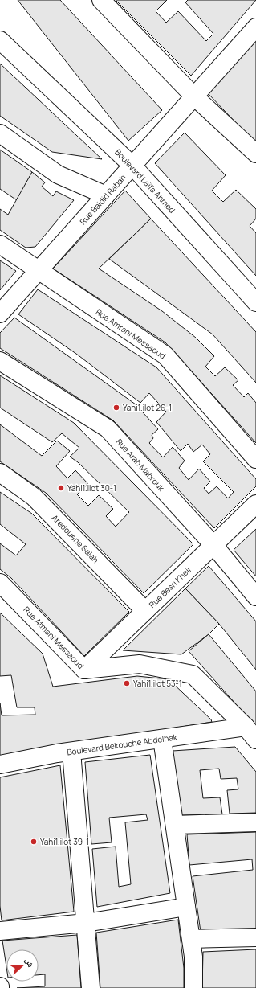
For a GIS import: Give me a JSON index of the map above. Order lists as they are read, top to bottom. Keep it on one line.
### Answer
{"streets":{"street":["Boulevard Laïfa Ahmed","Rue Baidid Rabah","Rue Amrani Messaoud","Rue Arab Mabrouk","Aredouene Salah","Rue Besri Kheir","Rue Atmani Messaoud","Boulevard Bekouche Abdelhak"]},"crossings":[["Boulevard Laïfa Ahmed","Rue Baidid Rabah"],["Rue Baidid Rabah","Rue Amrani Messaoud"],["Rue Arab Mabrouk","Rue Besri Kheir"],["Aredouene Salah","Rue Besri Kheir"],["Rue Besri Kheir","Rue Atmani Messaoud"],["Rue Atmani Messaoud","Boulevard Bekouche Abdelhak"]],"places":["Yahi1.ilot 26-1","Yahi1.ilot 30-1","Yahi1.ilot 53-1","Yahi1.ilot 39-1"],"north":"right"}
